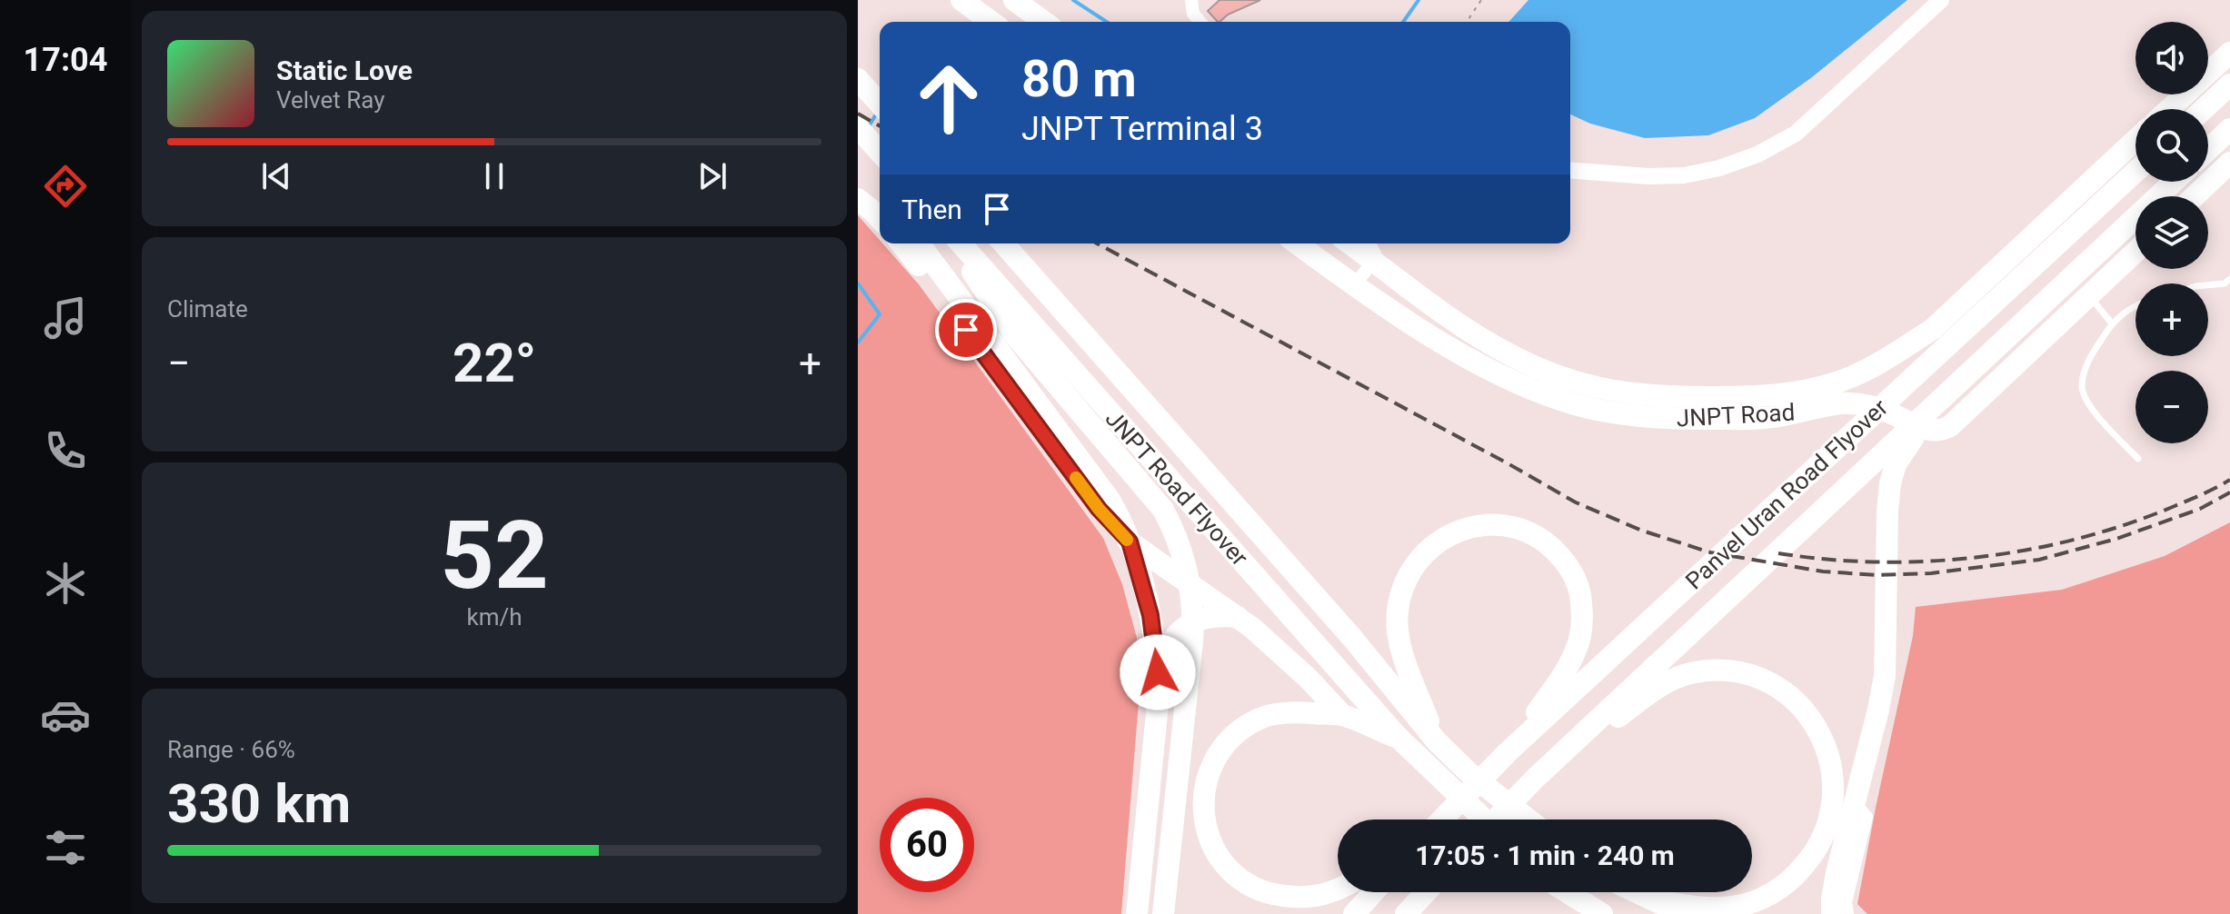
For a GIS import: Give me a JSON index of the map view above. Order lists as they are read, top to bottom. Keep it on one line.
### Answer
{"streets":{"main road":["JNPT Road","JNPT Road Flyover","Panvel Uran Road Flyover"]},"page":{"tabs":"17:04","map_buttons":["+","−"],"turn":["80 m","JNPT Terminal 3"],"song":["Static Love","Velvet Ray"],"then":"Then","tile":["Climate",["52","km/h"],["Range · 66%","330 km"]],"heat":["−","22°","+"],"limit":"60","trip":"17:05 · 1 min · 240 m"}}
